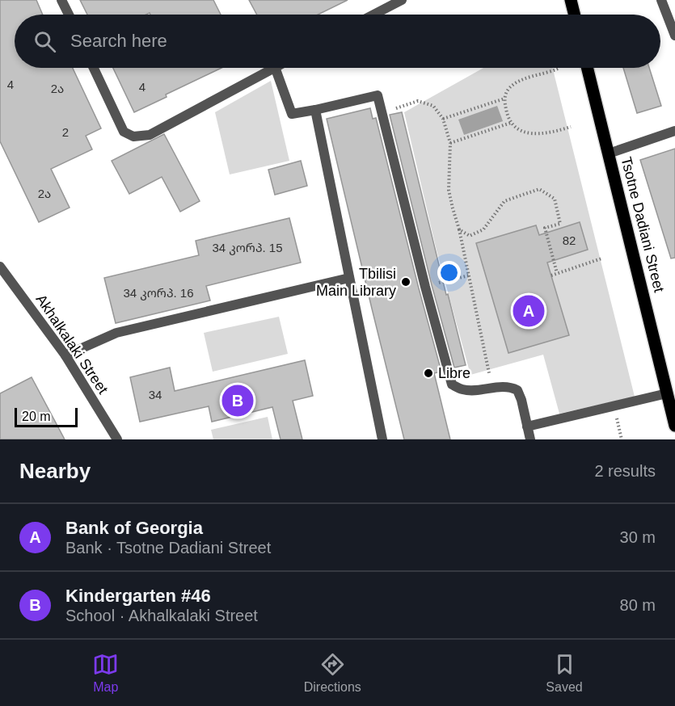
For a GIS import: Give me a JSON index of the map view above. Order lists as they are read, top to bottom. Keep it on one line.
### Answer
{"streets":{"main road":["Tsotne Dadiani Street"],"street":["Akhalkalaki Street"]},"places":["Tbilisi Main Library","Libre"],"house_numbers":["4","4","2ა","2","2ა","82","34 კორპ. 15","34 კორპ. 16","34"],"scale_bar":"20 m","page":{"search":"Search here","pins":["A","B"],"scale":"20 m","heading":["Nearby","2 results"],"list":[{"mark":"A","name":"Bank of Georgia","note":"Bank · Tsotne Dadiani Street","value":"30 m"},{"mark":"B","name":"Kindergarten #46","note":"School · Akhalkalaki Street","value":"80 m"}],"nav":["Map","Directions","Saved"]}}
